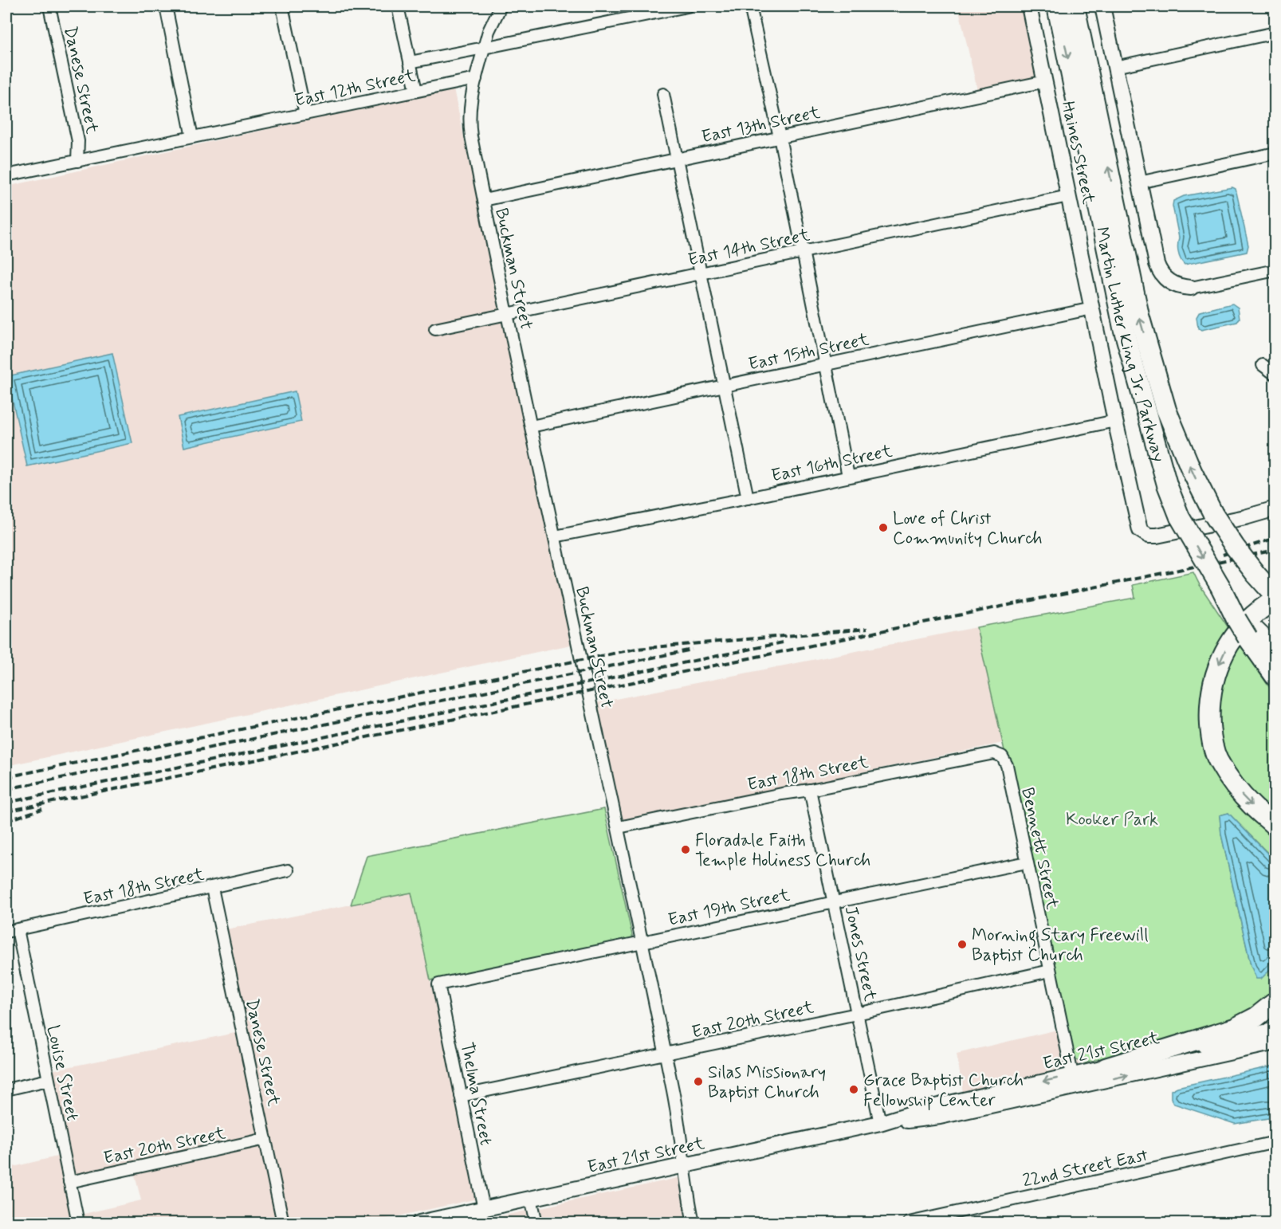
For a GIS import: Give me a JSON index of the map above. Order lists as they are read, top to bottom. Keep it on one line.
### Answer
{"streets":{"highway":["Martin Luther King Jr. Parkway"],"main road":["Haines Street","East 21st Street"],"street":["Danese Street","East 12th Street","East 13th Street","East 14th Street","Buckman Street","East 15th Street","East 16th Street","East 18th Street","Bennett Street","East 19th Street","Jones Street","East 20th Street","Louise Street","Thelma Street","22nd Street East"]},"crossings":[["Danese Street","East 12th Street"],["Danese Street","East 18th Street"],["Danese Street","East 20th Street"],["East 12th Street","Buckman Street"],["East 13th Street","Haines Street"],["East 13th Street","Buckman Street"],["Haines Street","East 14th Street"],["Haines Street","East 15th Street"],["Haines Street","East 16th Street"],["East 14th Street","Buckman Street"],["Buckman Street","East 15th Street"],["Buckman Street","East 16th Street"],["Buckman Street","East 18th Street"],["Buckman Street","East 19th Street"],["Buckman Street","East 20th Street"],["Buckman Street","East 21st Street"],["East 18th Street","Bennett Street"],["East 18th Street","Jones Street"],["East 18th Street","Louise Street"],["Bennett Street","East 19th Street"],["Bennett Street","East 20th Street"],["Bennett Street","East 21st Street"],["East 19th Street","Jones Street"],["East 19th Street","Thelma Street"],["Jones Street","East 20th Street"],["Jones Street","East 21st Street"],["East 20th Street","Louise Street"],["East 20th Street","Thelma Street"],["East 21st Street","Thelma Street"]],"parks":["Kooker Park"],"places":["Love of Christ Community Church","Floradale Faith Temple Holiness Church","Morning Stary Freewill Baptist Church","Silas Missionary Baptist Church","Grace Baptist Church Fellowship Center"]}
